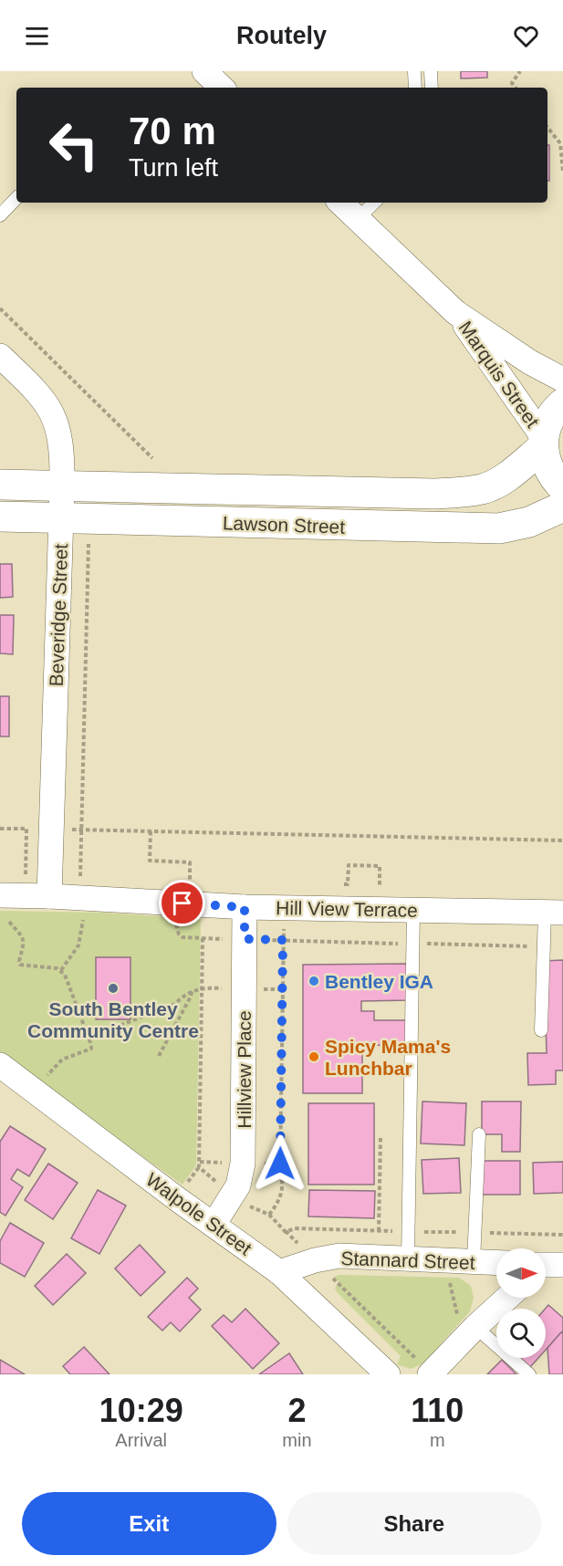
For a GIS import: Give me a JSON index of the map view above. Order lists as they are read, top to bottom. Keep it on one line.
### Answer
{"streets":{"main road":["Lawson Street"],"street":["Marquis Street","Beveridge Street","Hill View Terrace","Hillview Place","Walpole Street","Stannard Street"]},"crossings":[["Marquis Street","Lawson Street"],["Lawson Street","Beveridge Street"],["Beveridge Street","Hill View Terrace"],["Hill View Terrace","Hillview Place"],["Hillview Place","Walpole Street"],["Walpole Street","Stannard Street"]],"places":["Bentley IGA","South Bentley Community Centre","Spicy Mama's Lunchbar"],"north":"right","page":{"header":"Routely","turn":["70 m","Turn left"],"eta":["10:29","Arrival","2","min","110","m"],"buttons":["Exit","Share"]}}
